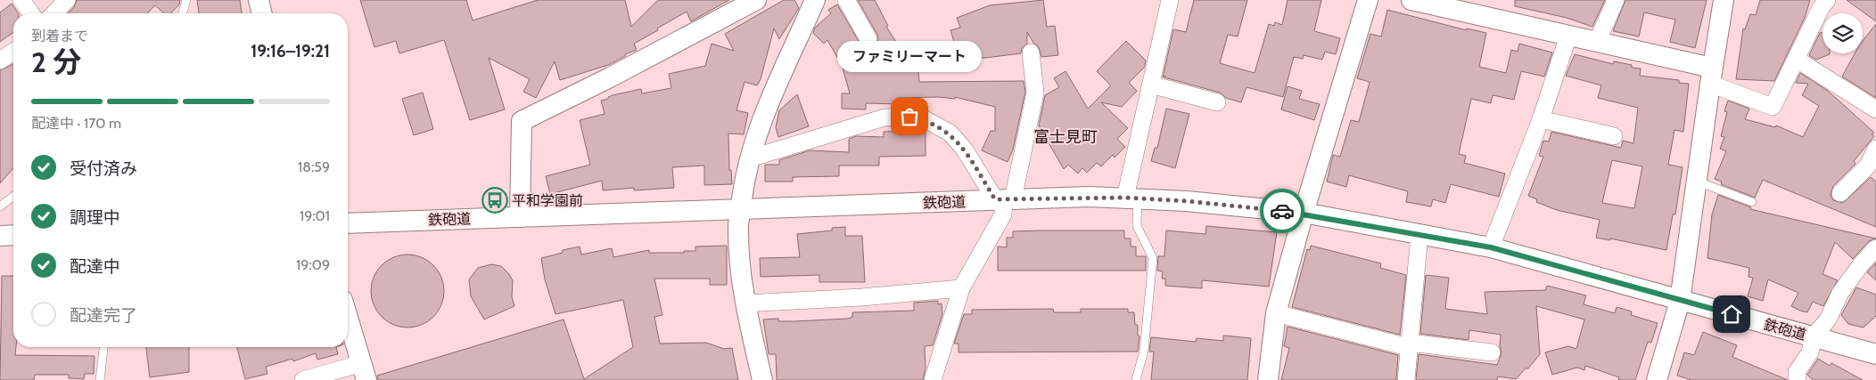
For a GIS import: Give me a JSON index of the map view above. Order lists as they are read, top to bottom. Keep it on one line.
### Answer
{"streets":{"street":["鉄砲道"]},"districts":["富士見町"],"places":{"other":["ファミリーマート"],"bus stop":["平和学園前"]},"page":{"heading":["2 分","到着まで","19:16–19:21"],"bubble":"ファミリーマート","bar":"配達中 · 170 m","list":[["受付済み","18:59"],["調理中","19:01"],["配達中","19:09"],"配達完了"]}}
